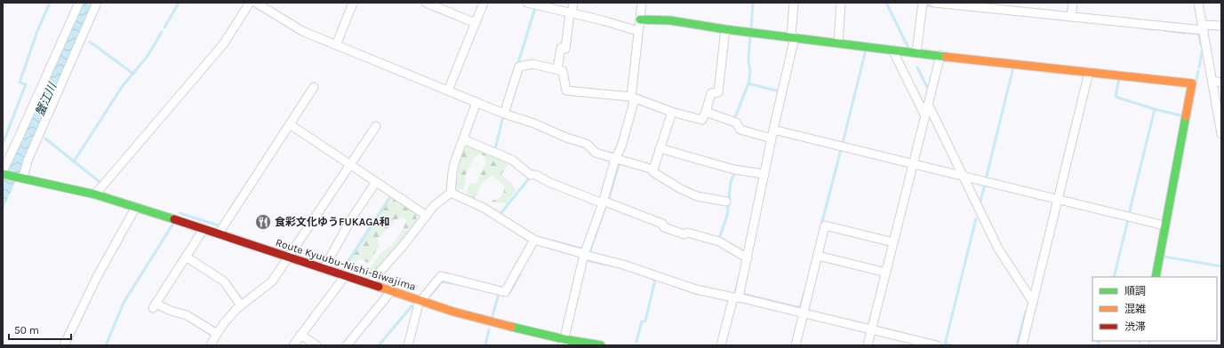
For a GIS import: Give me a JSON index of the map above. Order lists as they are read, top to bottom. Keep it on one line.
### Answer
{"streets":{"street":["Route Kyuubu-Nishi-Biwajima"]},"water":["蟹江川"],"places":{"restaurant":["食彩文化ゆうFUKAGA和"]},"legend":["順調","混雑","渋滞"],"scale_bar":"50 m"}
